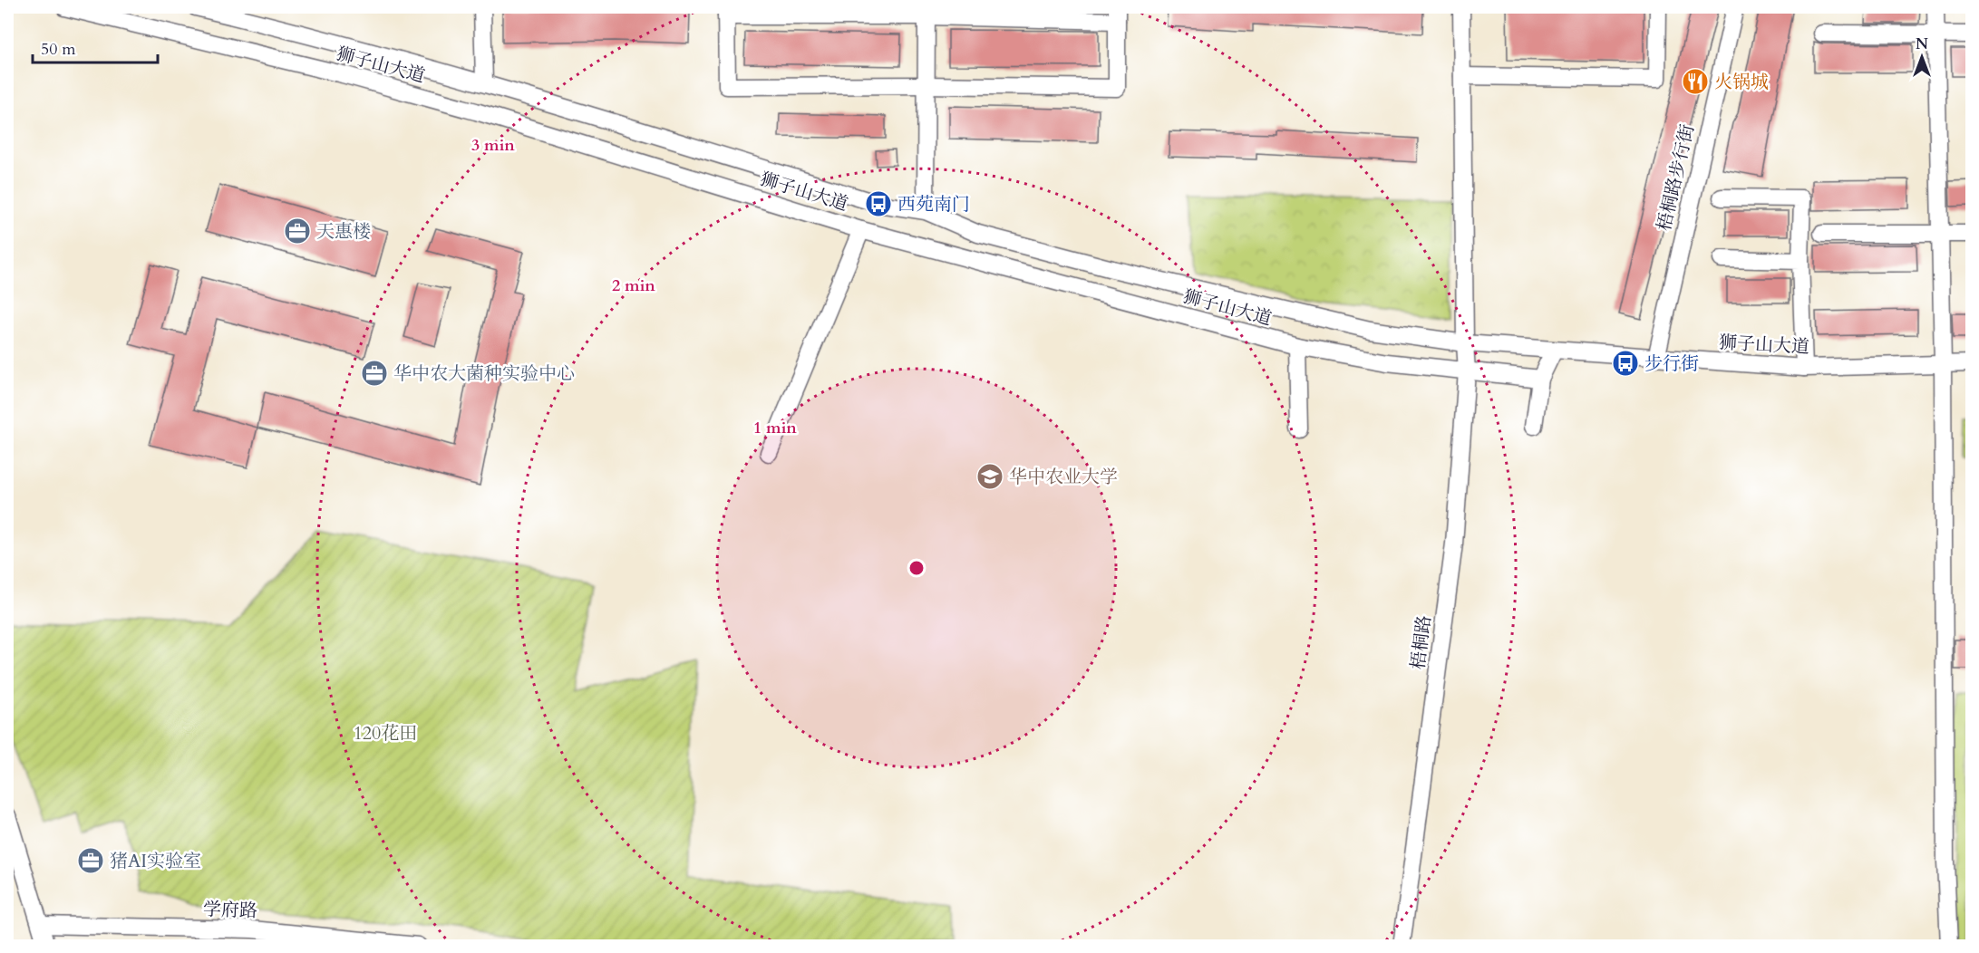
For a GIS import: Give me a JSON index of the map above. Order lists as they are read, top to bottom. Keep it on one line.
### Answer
{"streets":{"street":["狮子山大道","梧桐路步行街","梧桐路","学府路"]},"crossings":[["狮子山大道","梧桐路步行街"],["狮子山大道","梧桐路"]],"parks":["120花田"],"places":{"restaurant":["火锅城"],"bus stop":["西苑南门","步行街"],"office":["天惠楼","华中农大菌种实验中心","猪AI实验室"],"school or university":["华中农业大学"]},"scale_bar":"50 m","north":"top","rings":["3 min","2 min","1 min"]}
